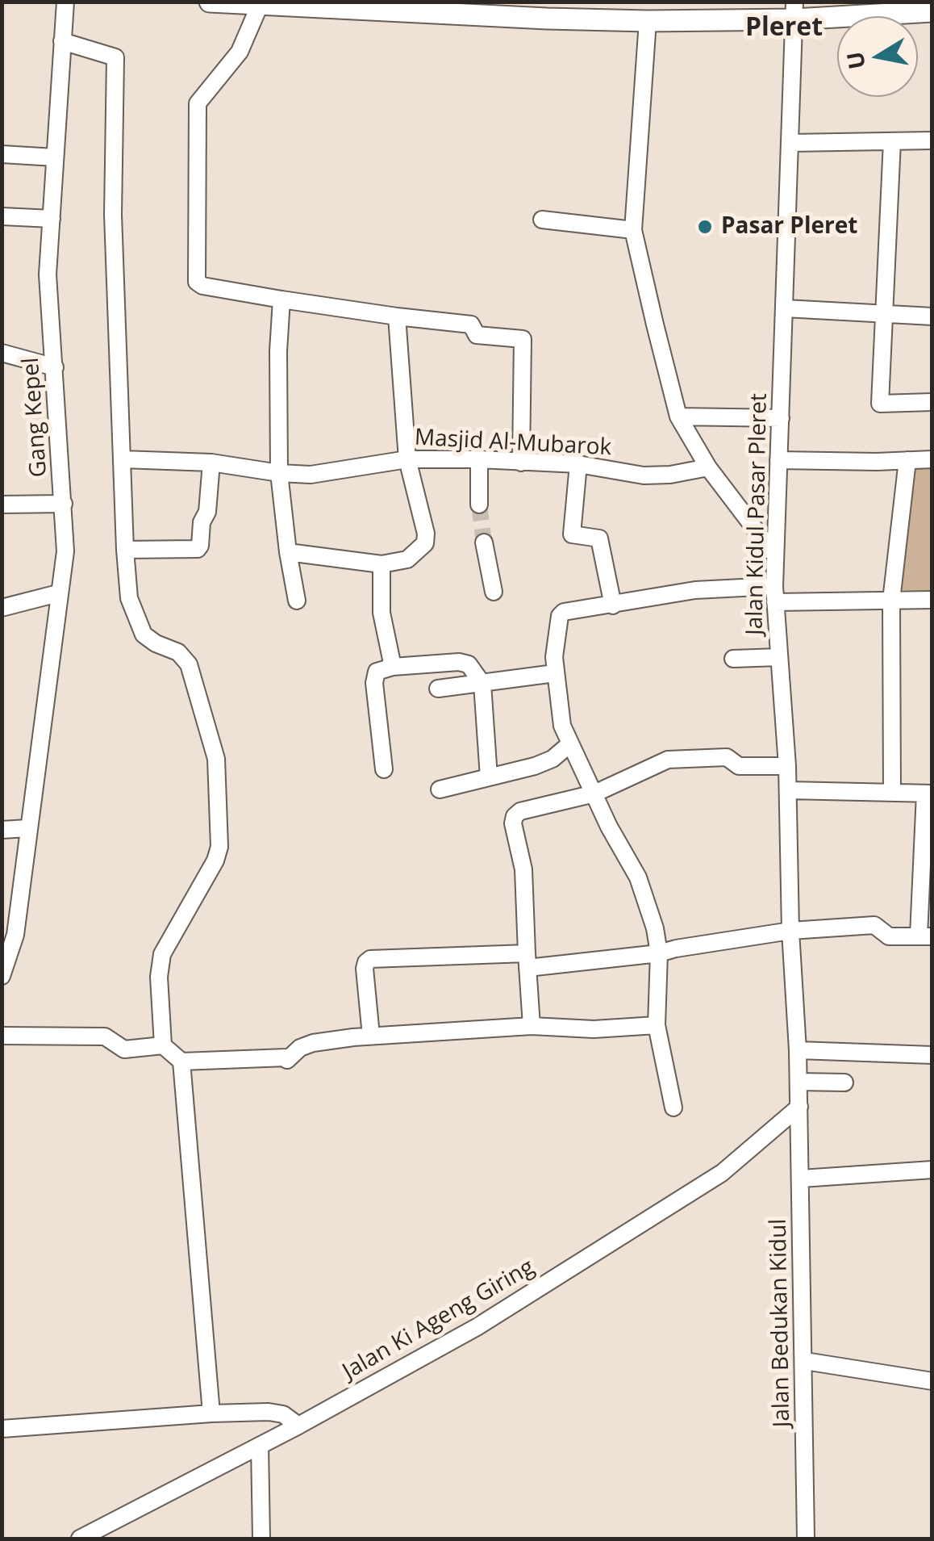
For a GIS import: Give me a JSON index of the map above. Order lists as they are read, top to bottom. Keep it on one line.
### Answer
{"streets":{"street":["Gang Kepel","Masjid Al-Mubarok","Jalan Kidul Pasar Pleret","Jalan Ki Ageng Giring","Jalan Bedukan Kidul"]},"crossings":[["Jalan Kidul Pasar Pleret","Jalan Ki Ageng Giring"],["Jalan Kidul Pasar Pleret","Jalan Bedukan Kidul"],["Jalan Ki Ageng Giring","Jalan Bedukan Kidul"]],"districts":["Pleret"],"places":["Pasar Pleret"],"north":"left"}
